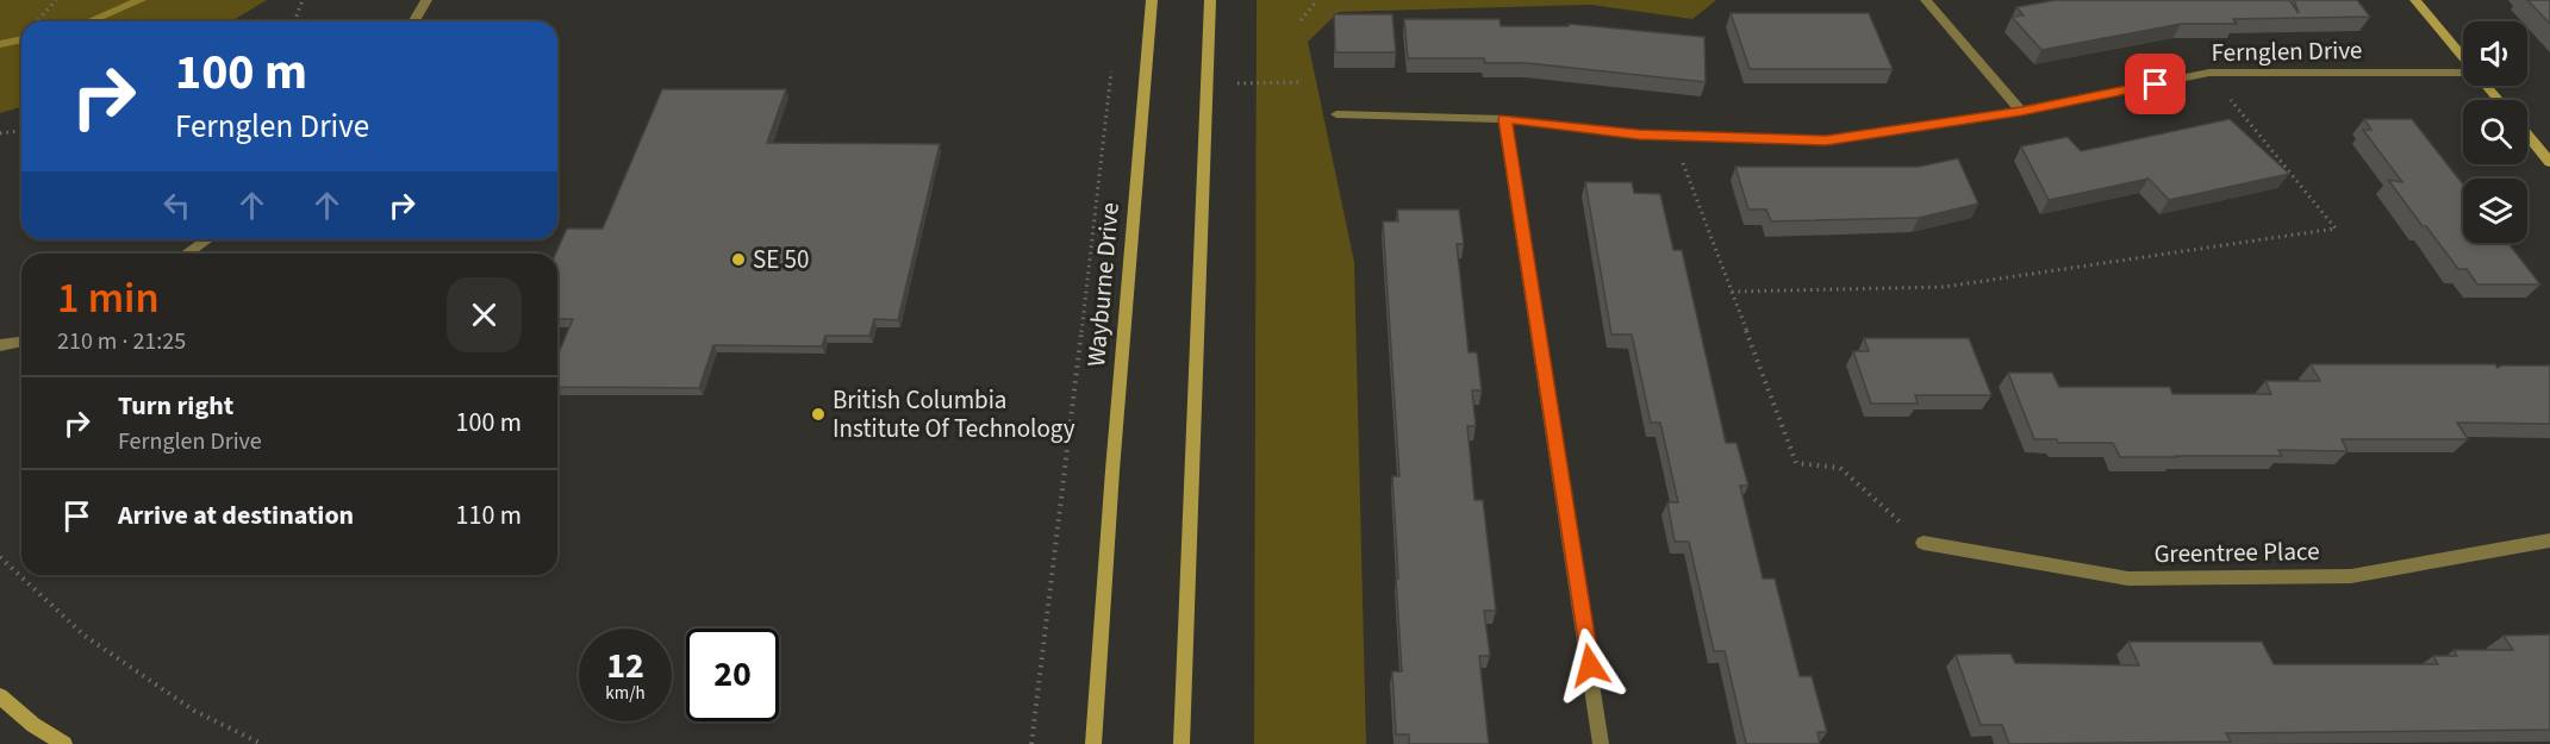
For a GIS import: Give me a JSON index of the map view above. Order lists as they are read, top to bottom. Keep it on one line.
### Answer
{"streets":{"street":["Fernglen Drive","Wayburne Drive","Greentree Place"]},"places":["SE 50","British Columbia Institute Of Technology"],"page":{"turn":["100 m","Fernglen Drive"],"heading":["1 min","210 m · 21:25"],"list":[{"name":"Turn right","note":"Fernglen Drive","value":"100 m"},{"name":"Arrive at destination","value":"110 m"}],"speed":"12 km/h","limit":"20"}}
